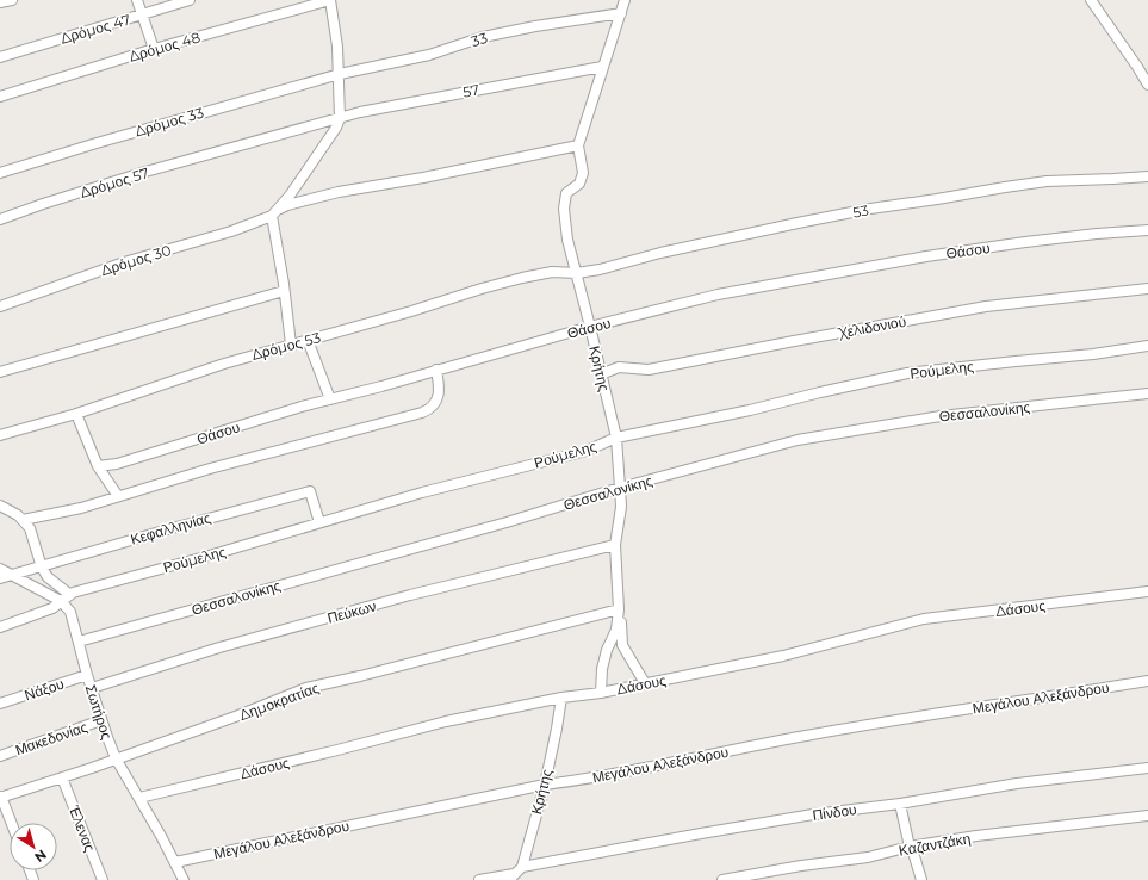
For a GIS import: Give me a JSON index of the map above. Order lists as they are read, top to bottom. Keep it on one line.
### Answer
{"streets":{"street":["Δρόμος 47","33","Δρόμος 48","57","Δρόμος 33","Δρόμος 57","53","Θάσου","Δρόμος 30","Χελιδονιού","Δρόμος 53","Κρήτης","Ρούμελης","Θεσσαλονίκης","Κεφαλληνίας","Δάσους","Πεύκων","Νάξου","Μεγάλου Αλεξάνδρου","Δημοκρατίας","Σωτήρος","Μακεδονίας","Πίνδου","Έλενας","Καζαντζάκη"]},"crossings":[["33","Δρόμος 33"],["57","Δρόμος 57"],["53","Δρόμος 53"],["53","Κρήτης"],["Θάσου","Κρήτης"],["Δρόμος 30","Κρήτης"],["Χελιδονιού","Κρήτης"],["Δρόμος 53","Κρήτης"],["Κρήτης","Ρούμελης"],["Κρήτης","Θεσσαλονίκης"],["Κρήτης","Δάσους"],["Κρήτης","Πεύκων"],["Κρήτης","Μεγάλου Αλεξάνδρου"],["Κρήτης","Δημοκρατίας"],["Κρήτης","Πίνδου"],["Ρούμελης","Κεφαλληνίας"],["Ρούμελης","Σωτήρος"],["Θεσσαλονίκης","Σωτήρος"],["Δάσους","Σωτήρος"],["Πεύκων","Σωτήρος"],["Νάξου","Σωτήρος"],["Μεγάλου Αλεξάνδρου","Σωτήρος"],["Δημοκρατίας","Σωτήρος"],["Δημοκρατίας","Έλενας"],["Σωτήρος","Μακεδονίας"]],"north":"bottom right"}
